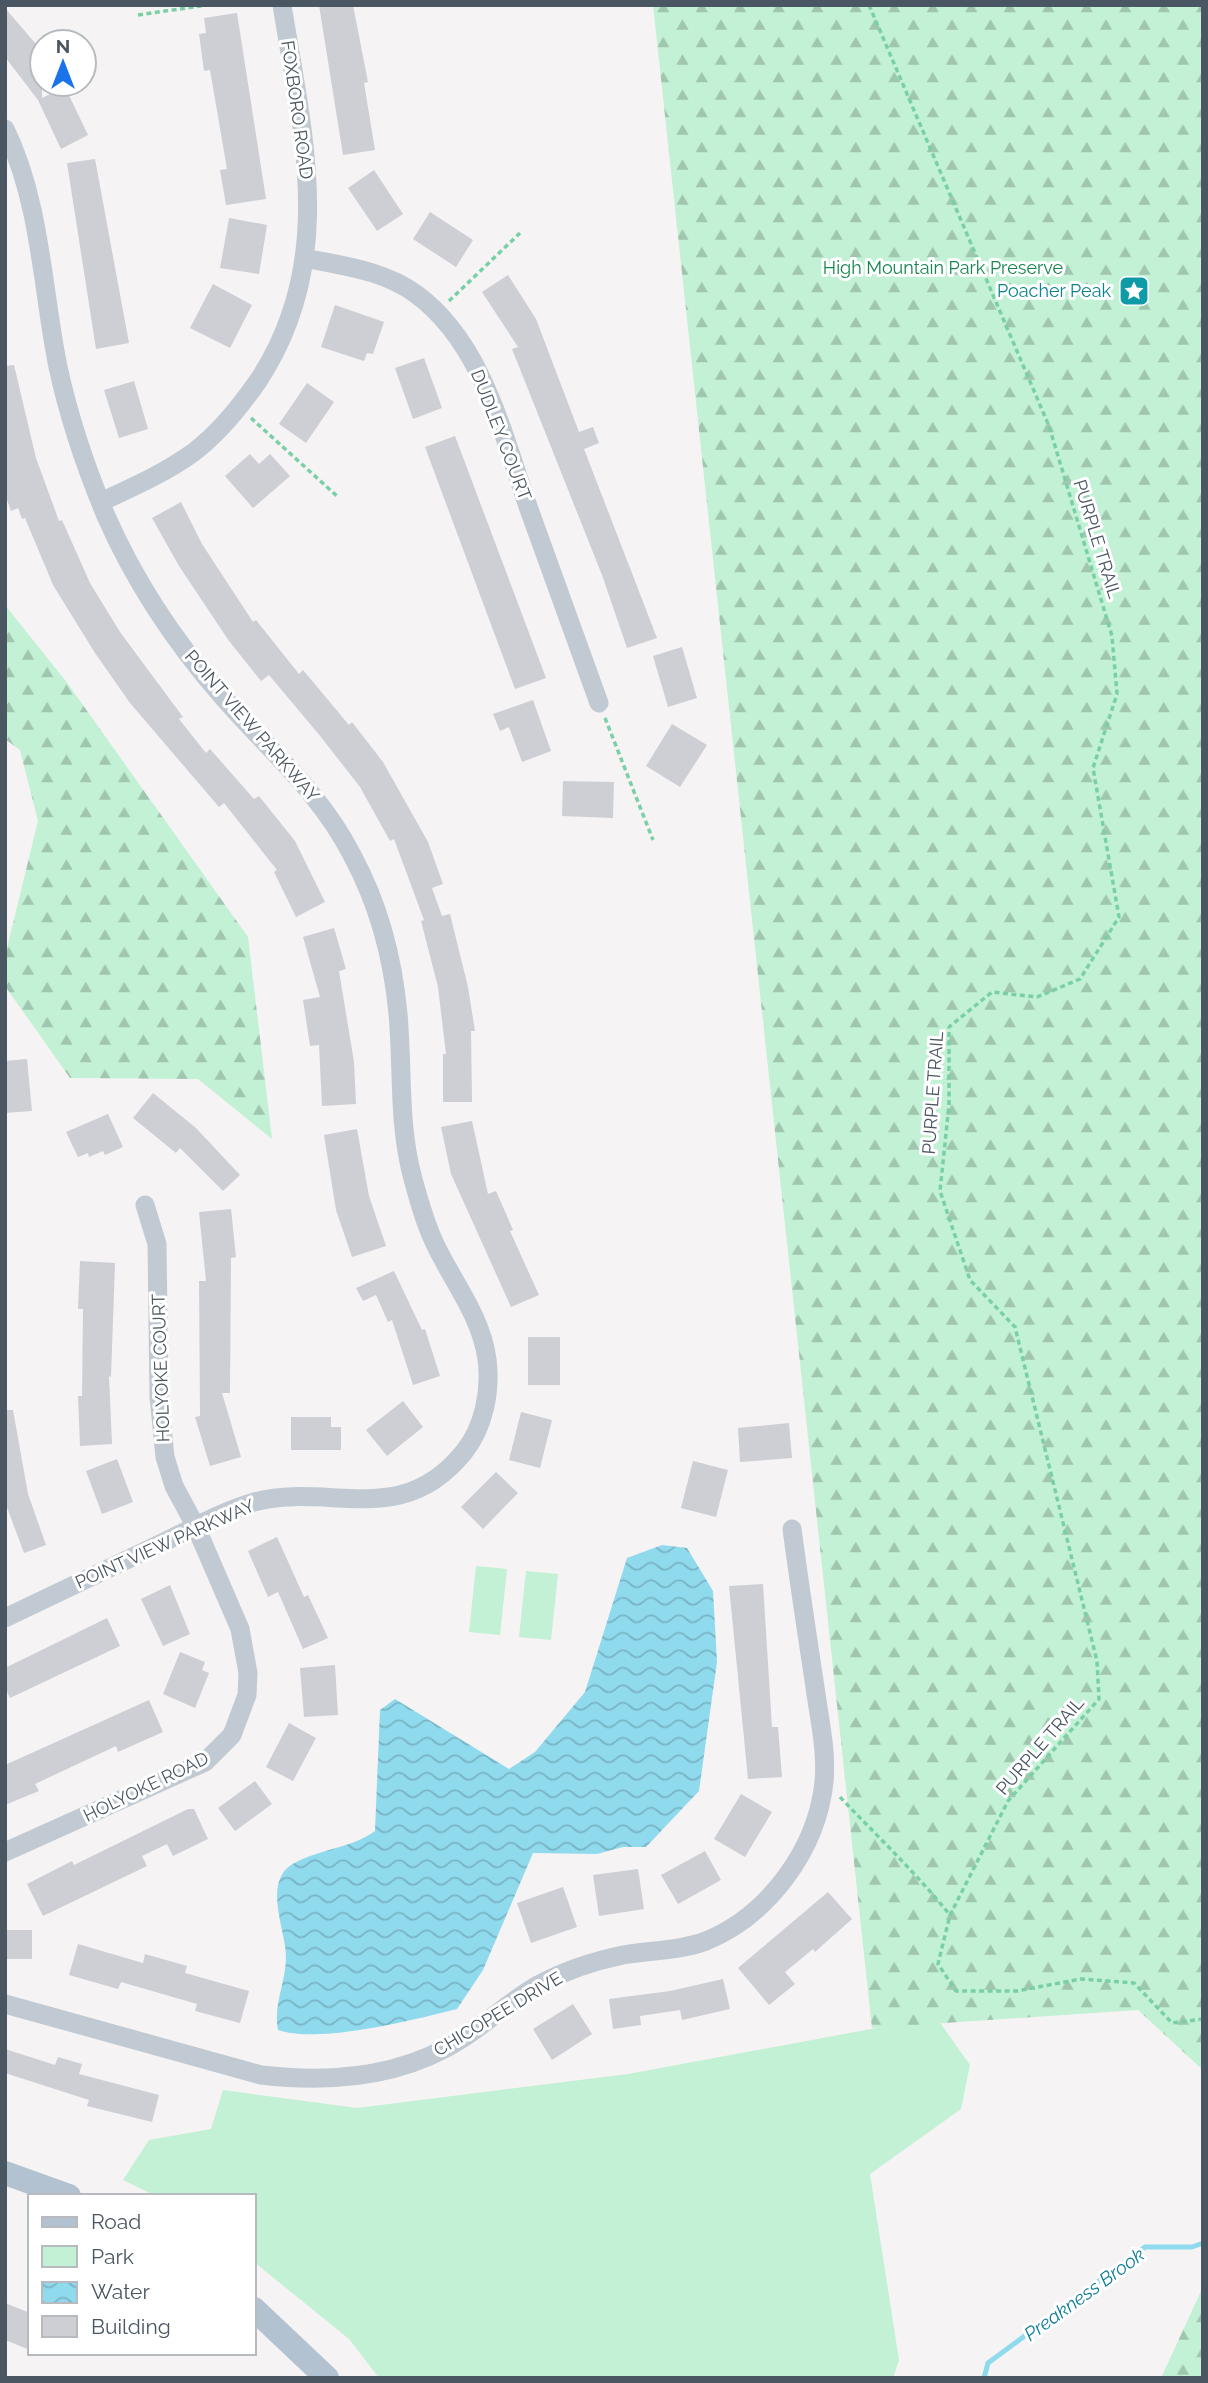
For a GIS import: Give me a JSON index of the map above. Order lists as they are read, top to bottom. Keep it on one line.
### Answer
{"streets":{"street":["FOXBORO ROAD","DUDLEY COURT","POINT VIEW PARKWAY","HOLYOKE COURT","HOLYOKE ROAD","CHICOPEE DRIVE"],"path":["PURPLE TRAIL"]},"crossings":[["FOXBORO ROAD","DUDLEY COURT"],["FOXBORO ROAD","POINT VIEW PARKWAY"],["POINT VIEW PARKWAY","HOLYOKE COURT"],["POINT VIEW PARKWAY","HOLYOKE ROAD"],["HOLYOKE COURT","HOLYOKE ROAD"]],"water":["Preakness Brook"],"parks":["High Mountain Park Preserve"],"places":{"place":["Poacher Peak"]},"legend":["Road","Park","Water","Building"],"north":"top"}
